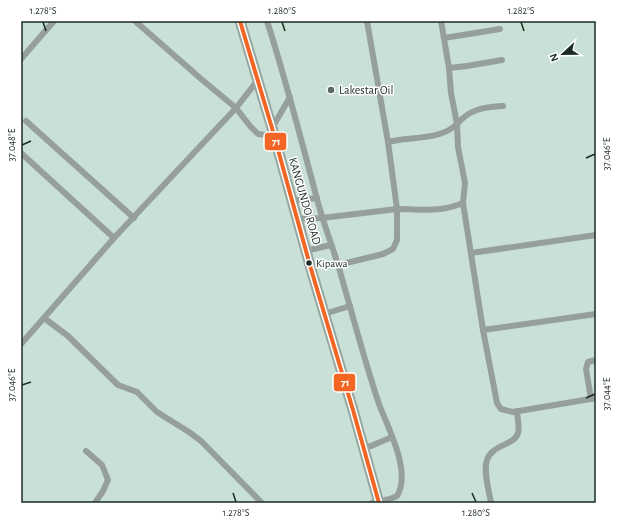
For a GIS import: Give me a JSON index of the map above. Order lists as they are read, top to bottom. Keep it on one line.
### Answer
{"streets":{"highway":["KANGUNDO ROAD"]},"places":["Lakestar Oil","Kipawa"],"lines":["transit line 71"],"north":"left","coordinates":["1.278°S","1.280°S","1.282°S","37.048°E","37.046°E","37.044°E"]}
